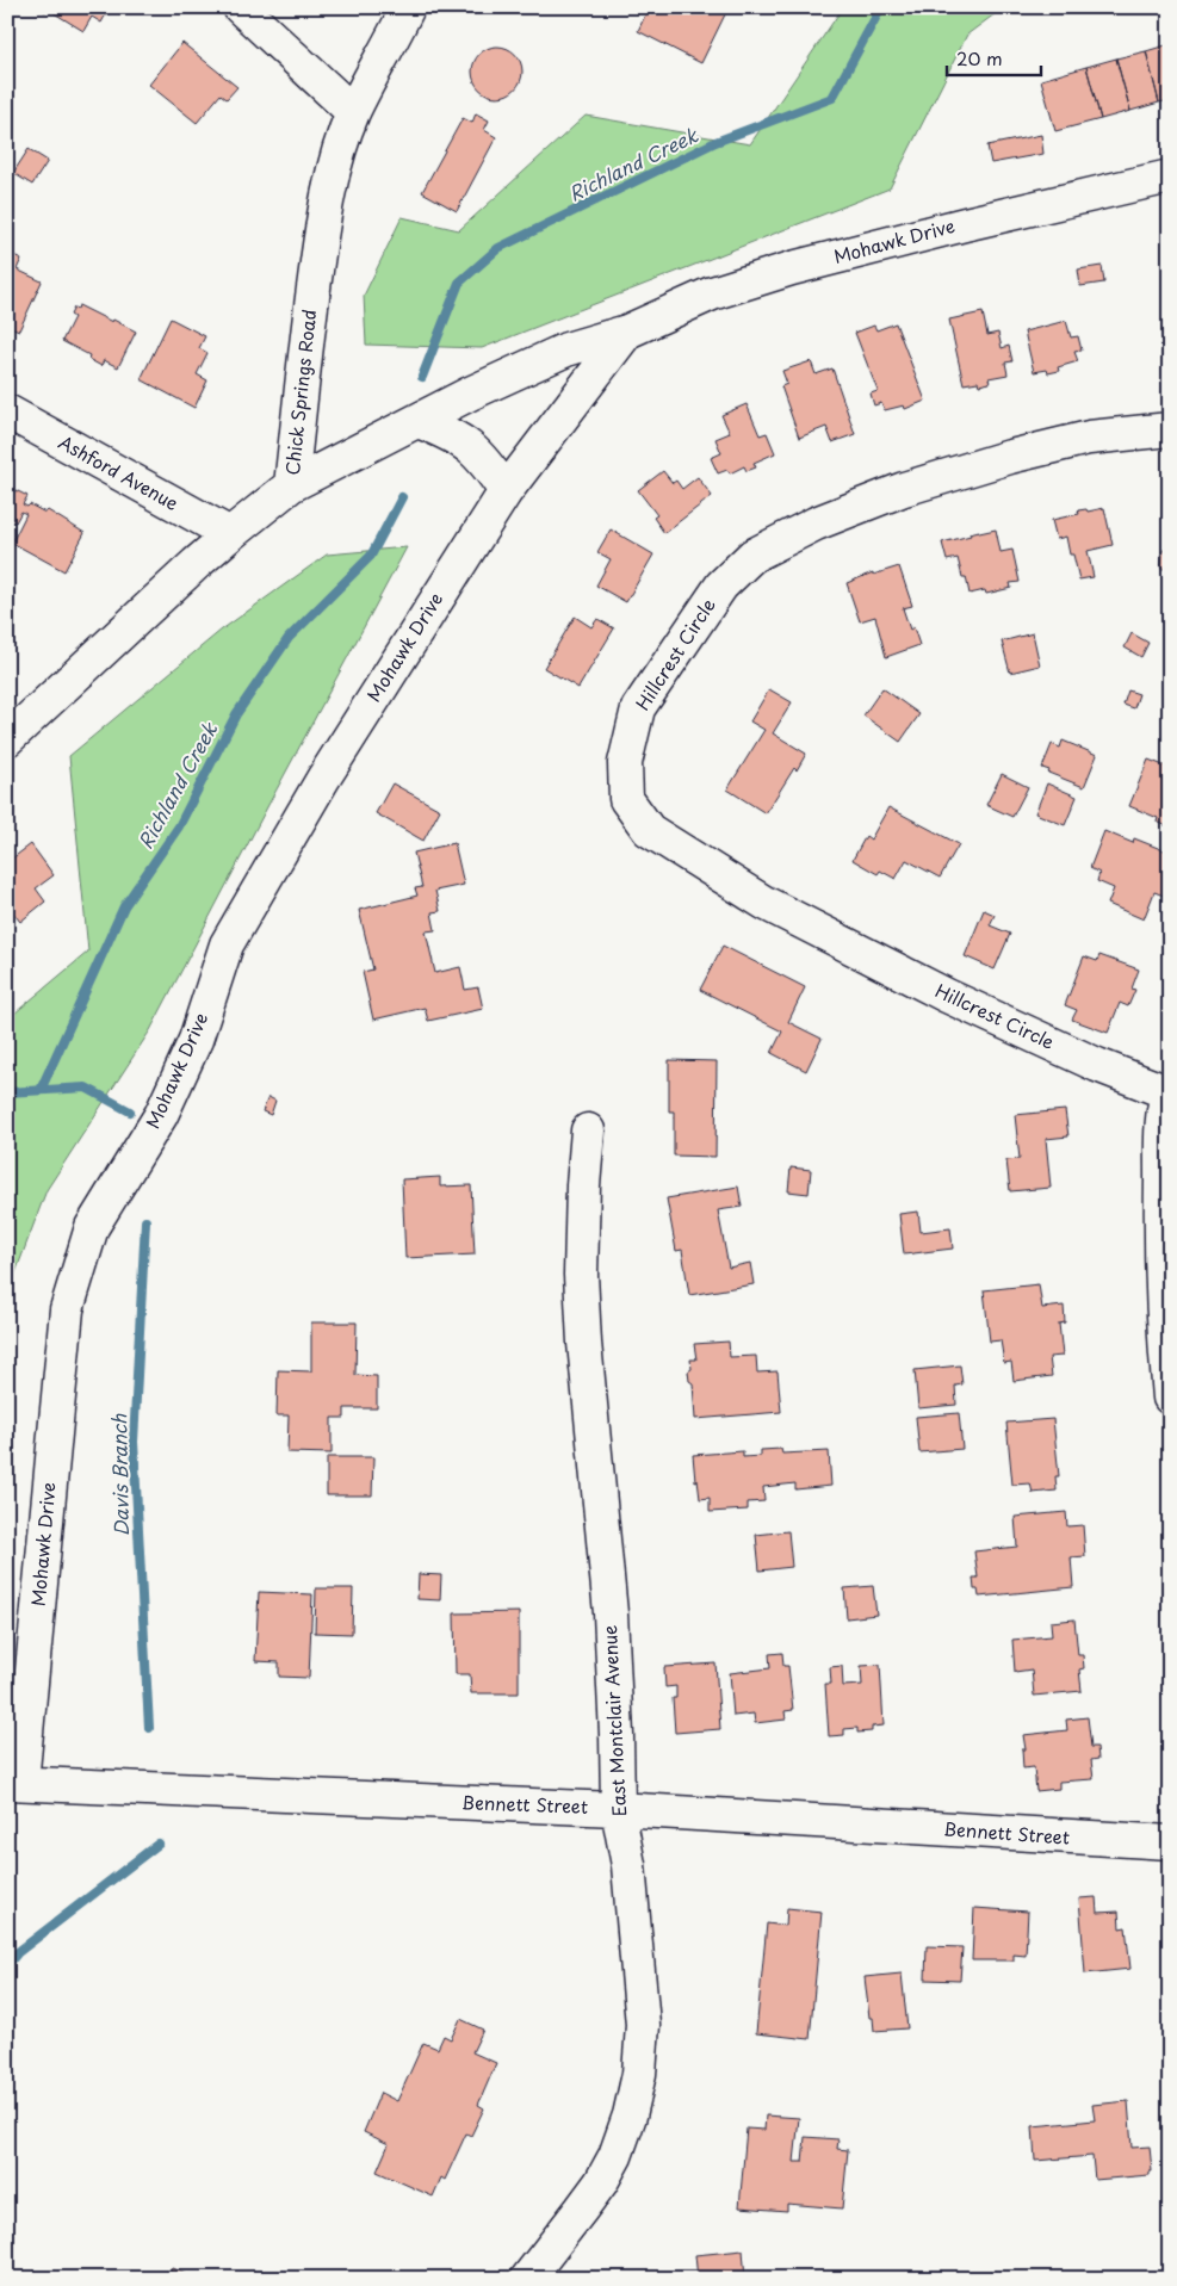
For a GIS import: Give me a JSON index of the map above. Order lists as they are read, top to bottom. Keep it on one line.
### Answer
{"streets":{"street":["Mohawk Drive","Chick Springs Road","Ashford Avenue","Hillcrest Circle","East Montclair Avenue","Bennett Street"]},"crossings":[["Mohawk Drive","Chick Springs Road"],["Mohawk Drive","Bennett Street"],["Chick Springs Road","Ashford Avenue"],["East Montclair Avenue","Bennett Street"]],"water":["Richland Creek","Davis Branch"],"scale_bar":"20 m"}
